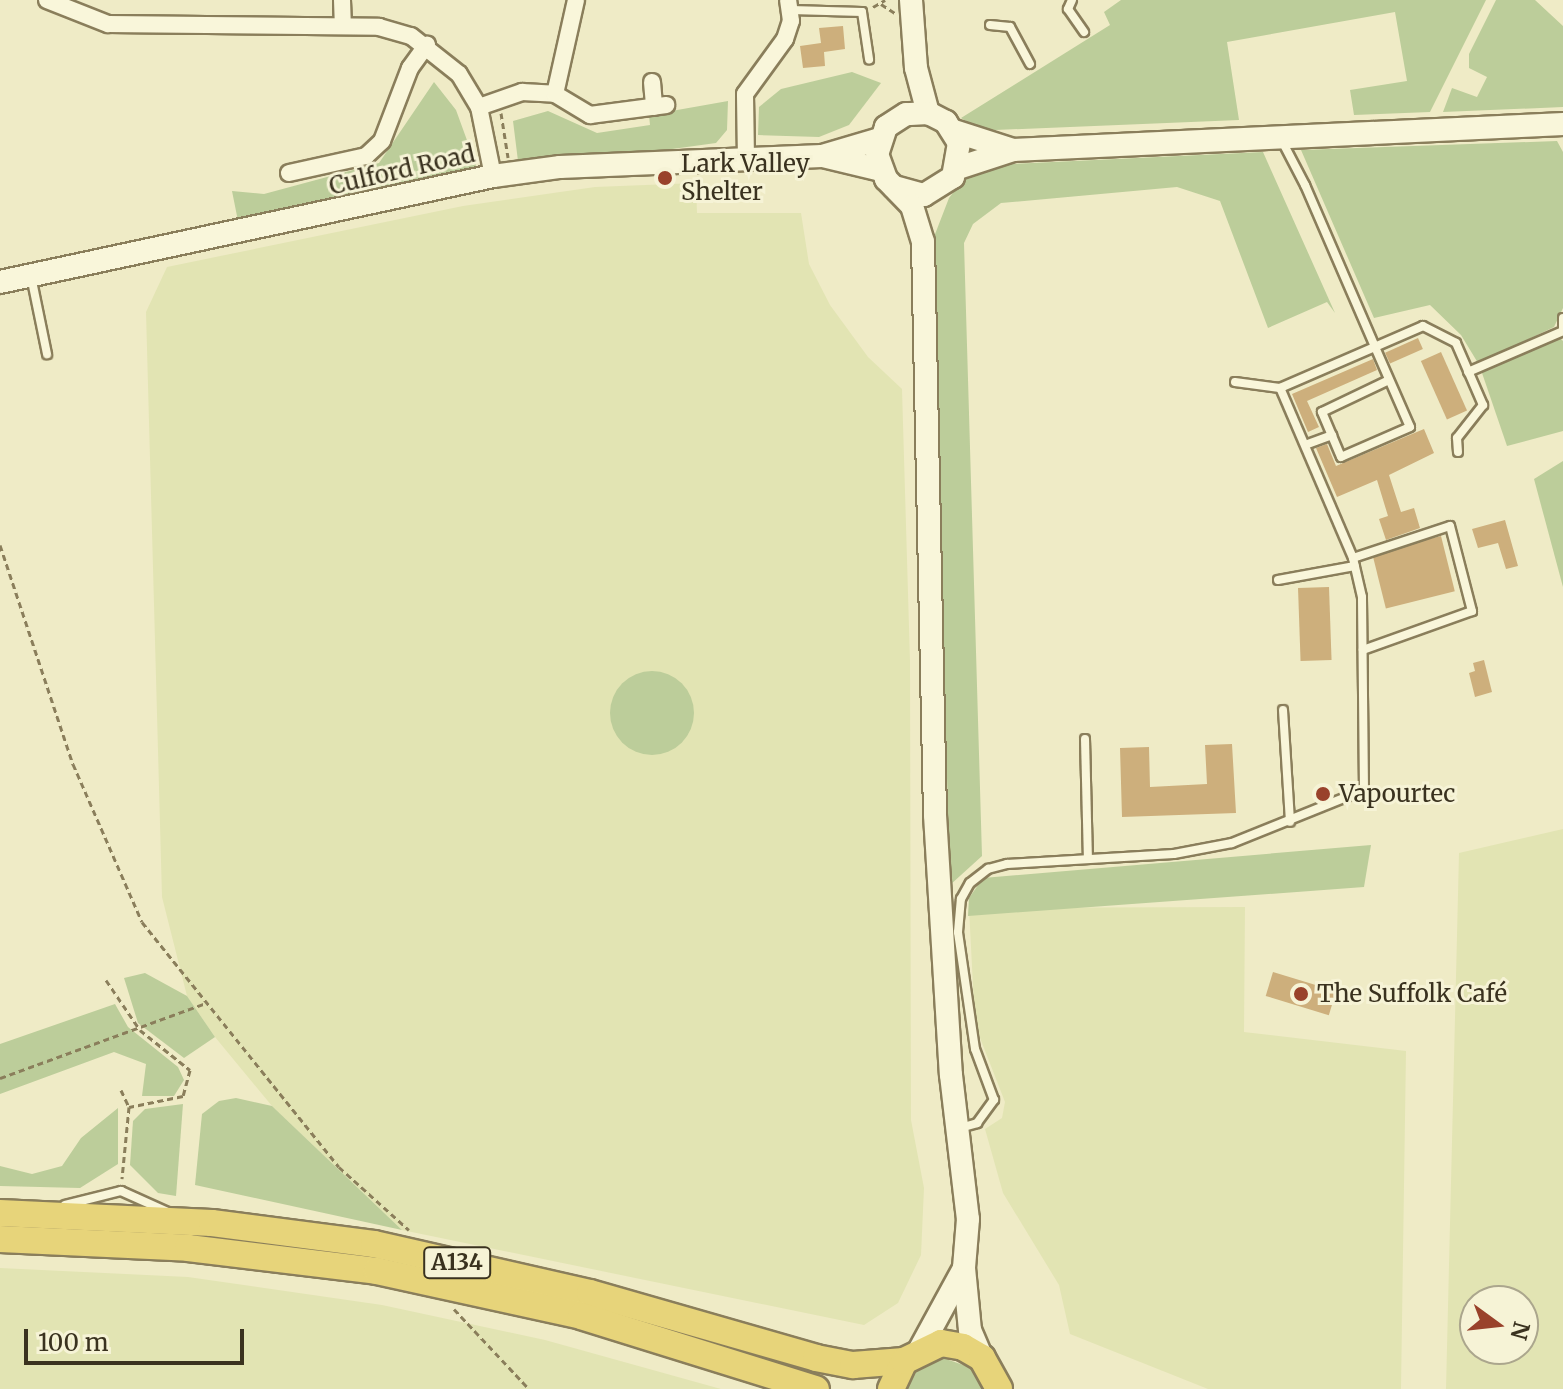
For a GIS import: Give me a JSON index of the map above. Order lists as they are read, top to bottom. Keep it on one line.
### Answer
{"streets":{"highway":["A134"],"main road":["Culford Road"]},"places":["Lark Valley Shelter","Vapourtec","The Suffolk Café"],"scale_bar":"100 m","north":"right"}
